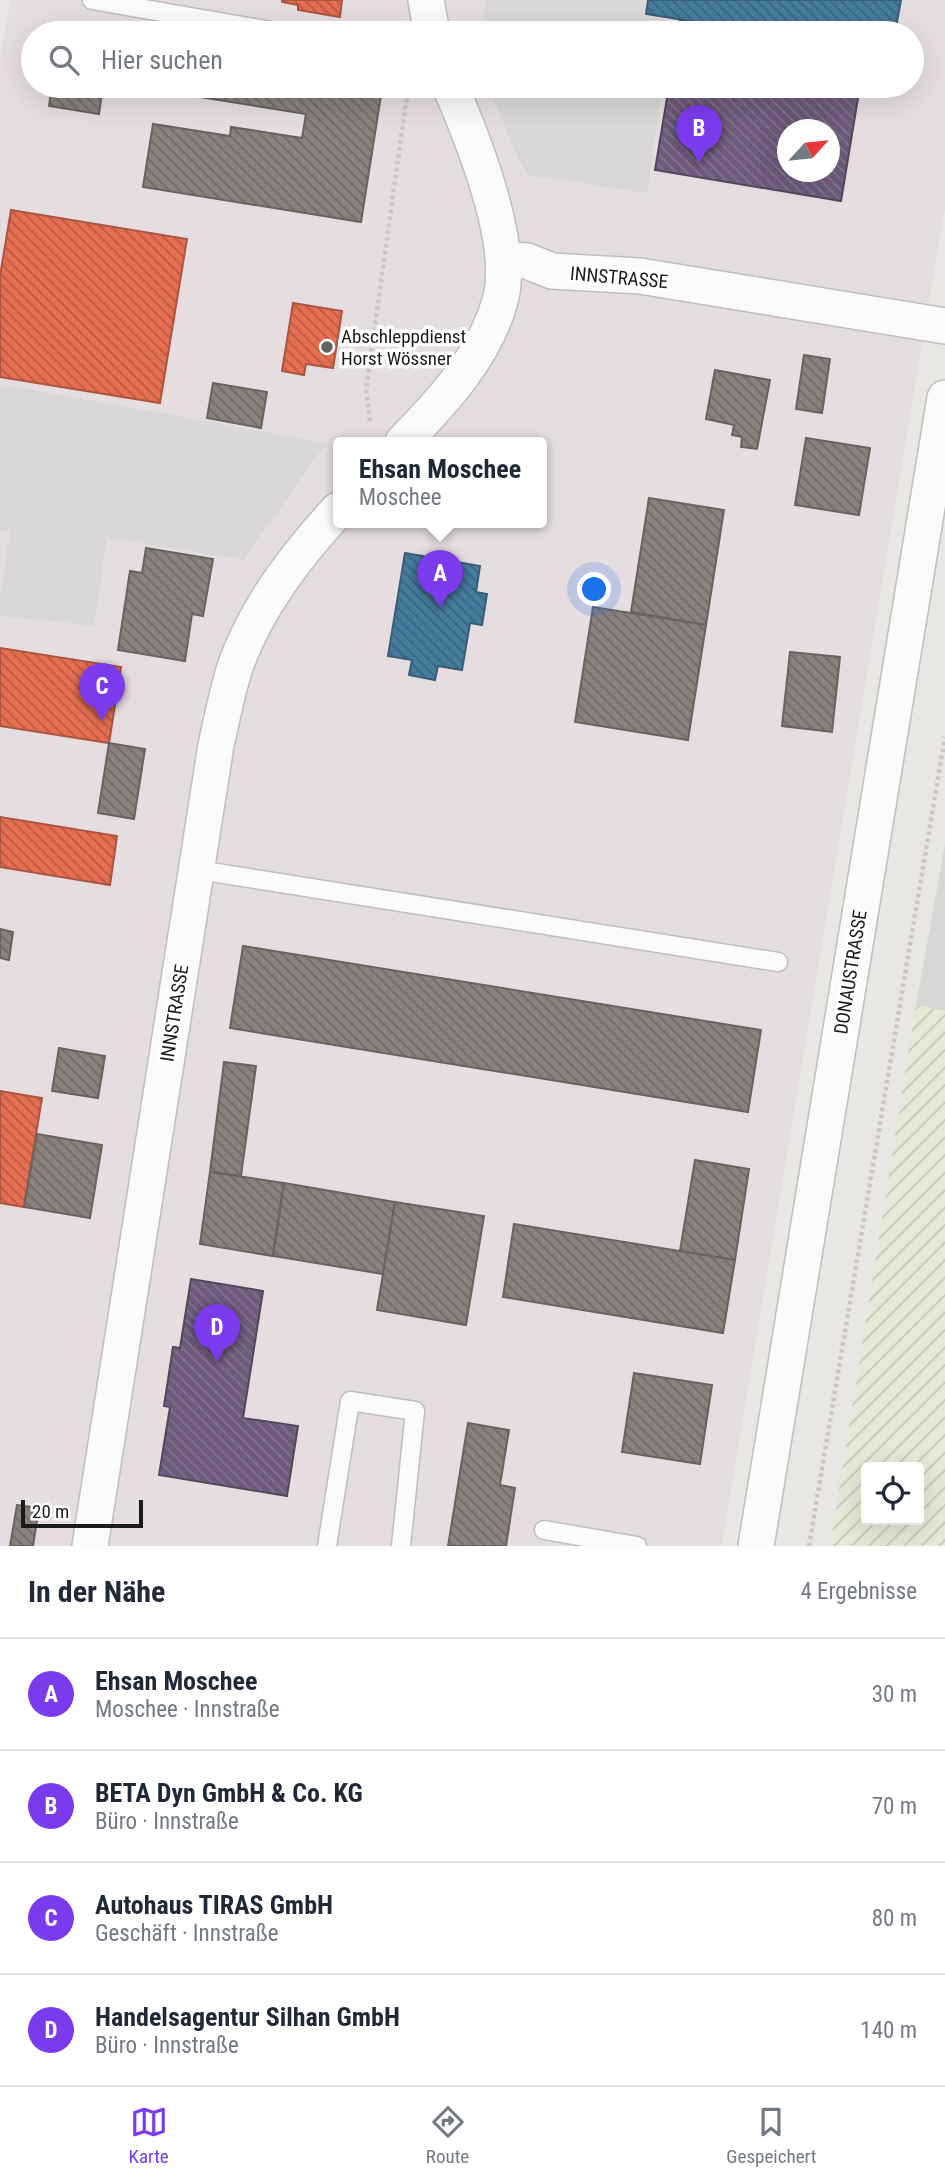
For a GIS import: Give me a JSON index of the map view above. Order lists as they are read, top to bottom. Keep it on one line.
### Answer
{"streets":{"street":["INNSTRASSE","DONAUSTRASSE"]},"places":["Abschleppdienst Horst Wössner"],"scale_bar":"20 m","north":"top right","page":{"search":"Hier suchen","pins":["B","A","C","D"],"popup":["Ehsan Moschee","Moschee"],"scale":"20 m","heading":["In der Nähe","4 Ergebnisse"],"list":[{"mark":"A","name":"Ehsan Moschee","note":"Moschee · Innstraße","value":"30 m"},{"mark":"B","name":"BETA Dyn GmbH & Co. KG","note":"Büro · Innstraße","value":"70 m"},{"mark":"C","name":"Autohaus TIRAS GmbH","note":"Geschäft · Innstraße","value":"80 m"},{"mark":"D","name":"Handelsagentur Silhan GmbH","note":"Büro · Innstraße","value":"140 m"}],"nav":["Karte","Route","Gespeichert"]}}
